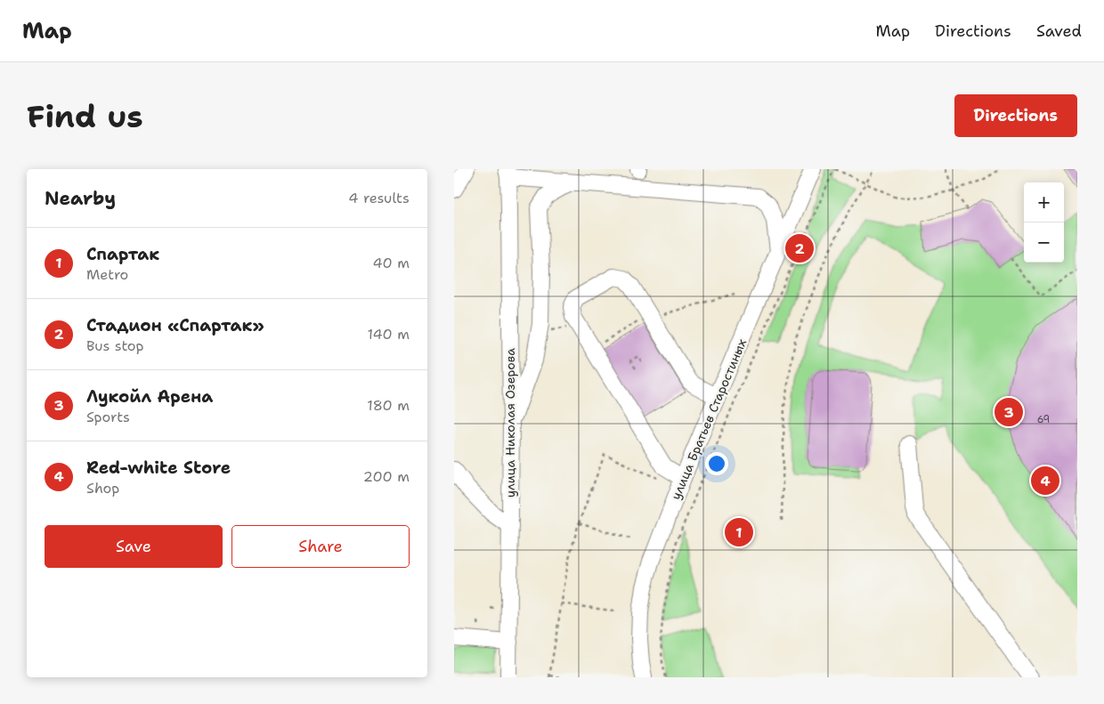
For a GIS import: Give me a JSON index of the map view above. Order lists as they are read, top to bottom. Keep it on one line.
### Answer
{"streets":{"street":["улица Братьев Старостиных","улица Николая Озерова"]},"house_numbers":["69"],"page":{"header":"Map","nav":["Map","Directions","Saved"],"buttons":["Directions",["Save","Share"]],"title":"Find us","heading":["Nearby","4 results"],"map_buttons":["+","−"],"list":[{"mark":"1","name":"Спартак","note":"Metro","value":"40 m"},{"mark":"2","name":"Стадион «Спартак»","note":"Bus stop","value":"140 m"},{"mark":"3","name":"Лукойл Арена","note":"Sports","value":"180 m"},{"mark":"4","name":"Red-white Store","note":"Shop","value":"200 m"}],"pins":["2","3","4","1"]}}
